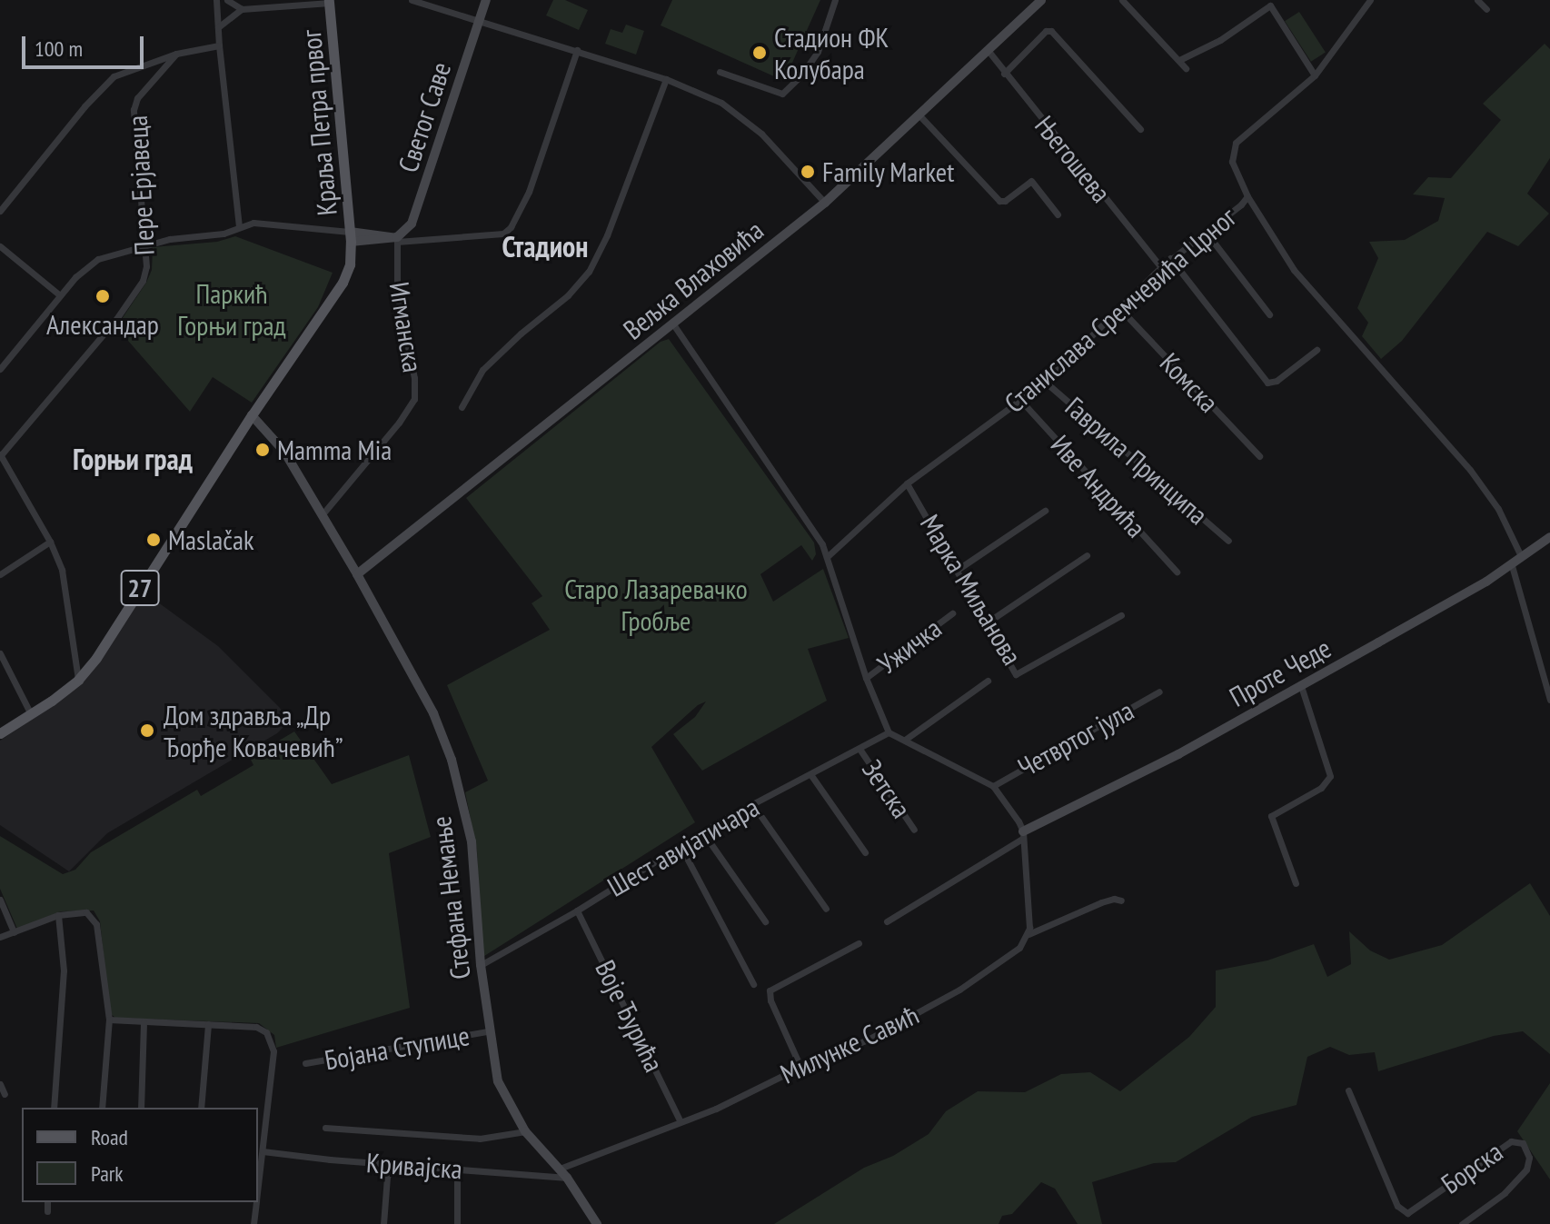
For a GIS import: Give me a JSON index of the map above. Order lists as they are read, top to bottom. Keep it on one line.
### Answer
{"streets":{"main road":["Краља Петра првог","27"],"street":["Светог Саве","Његошева","Пере Ерјавеца","Вељка Влаховића","Станислава Сремчевића Црног","Игманска","Комска","Гаврила Принципа","Иве Андрића","Марка Миљанова","Ужичка","Проте Чеде","Четвртог јула","Зетска","Шест авијатичара","Стефана Немање","Воје Ђурића","Милунке Савић","Бојана Ступице","Кривајска","Борска"]},"crossings":[["Светог Саве","Игманска"],["Краља Петра првог","27"],["Његошева","Вељка Влаховића"],["Његошева","Станислава Сремчевића Црног"],["Вељка Влаховића","Стефана Немање"],["Станислава Сремчевића Црног","Комска"],["Станислава Сремчевића Црног","Гаврила Принципа"],["Станислава Сремчевића Црног","Иве Андрића"],["Станислава Сремчевића Црног","Марка Миљанова"],["Игманска","Стефана Немање"],["27","Стефана Немање"],["Зетска","Шест авијатичара"],["Шест авијатичара","Стефана Немање"],["Шест авијатичара","Воје Ђурића"],["Стефана Немање","Милунке Савић"],["Стефана Немање","Бојана Ступице"],["Стефана Немање","Кривајска"],["Воје Ђурића","Милунке Савић"],["Милунке Савић","Кривајска"]],"districts":["Стадион","Горњи град"],"parks":["Паркић Горњи град","Старо Лазаревачко Гробље"],"places":["Стадион ФК Колубара","Family Market","Александар","Mamma Mia","Maslačak","Дом здравља „Др Ђорђе Ковачевић”"],"legend":["Road","Park"],"scale_bar":"100 m"}
